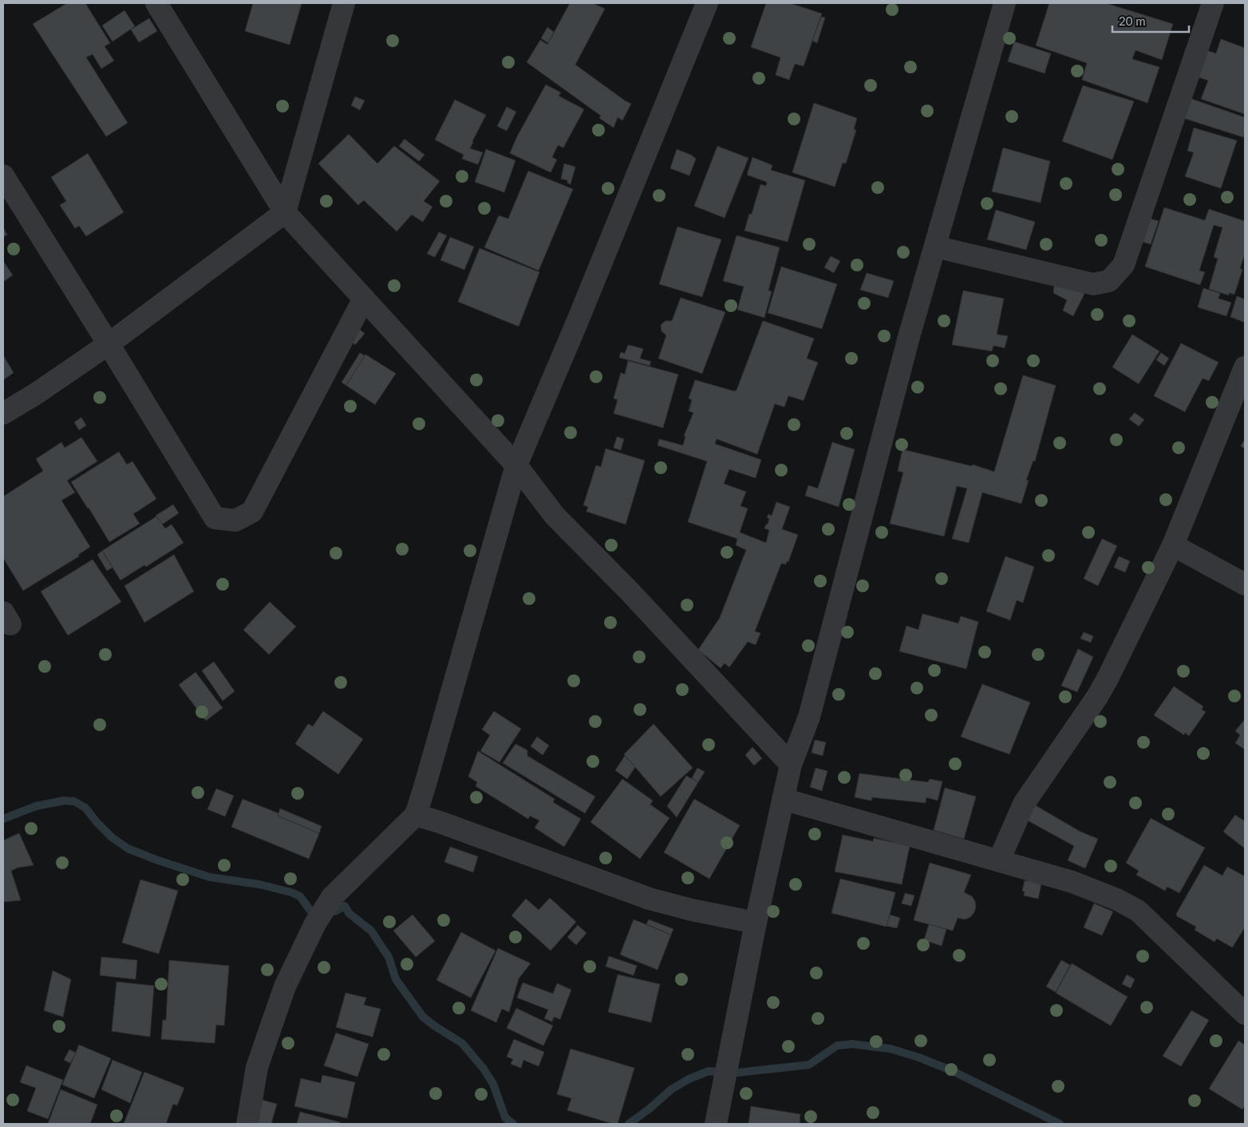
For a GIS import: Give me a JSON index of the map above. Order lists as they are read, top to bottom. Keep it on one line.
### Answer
{"scale_bar":"20 m"}
